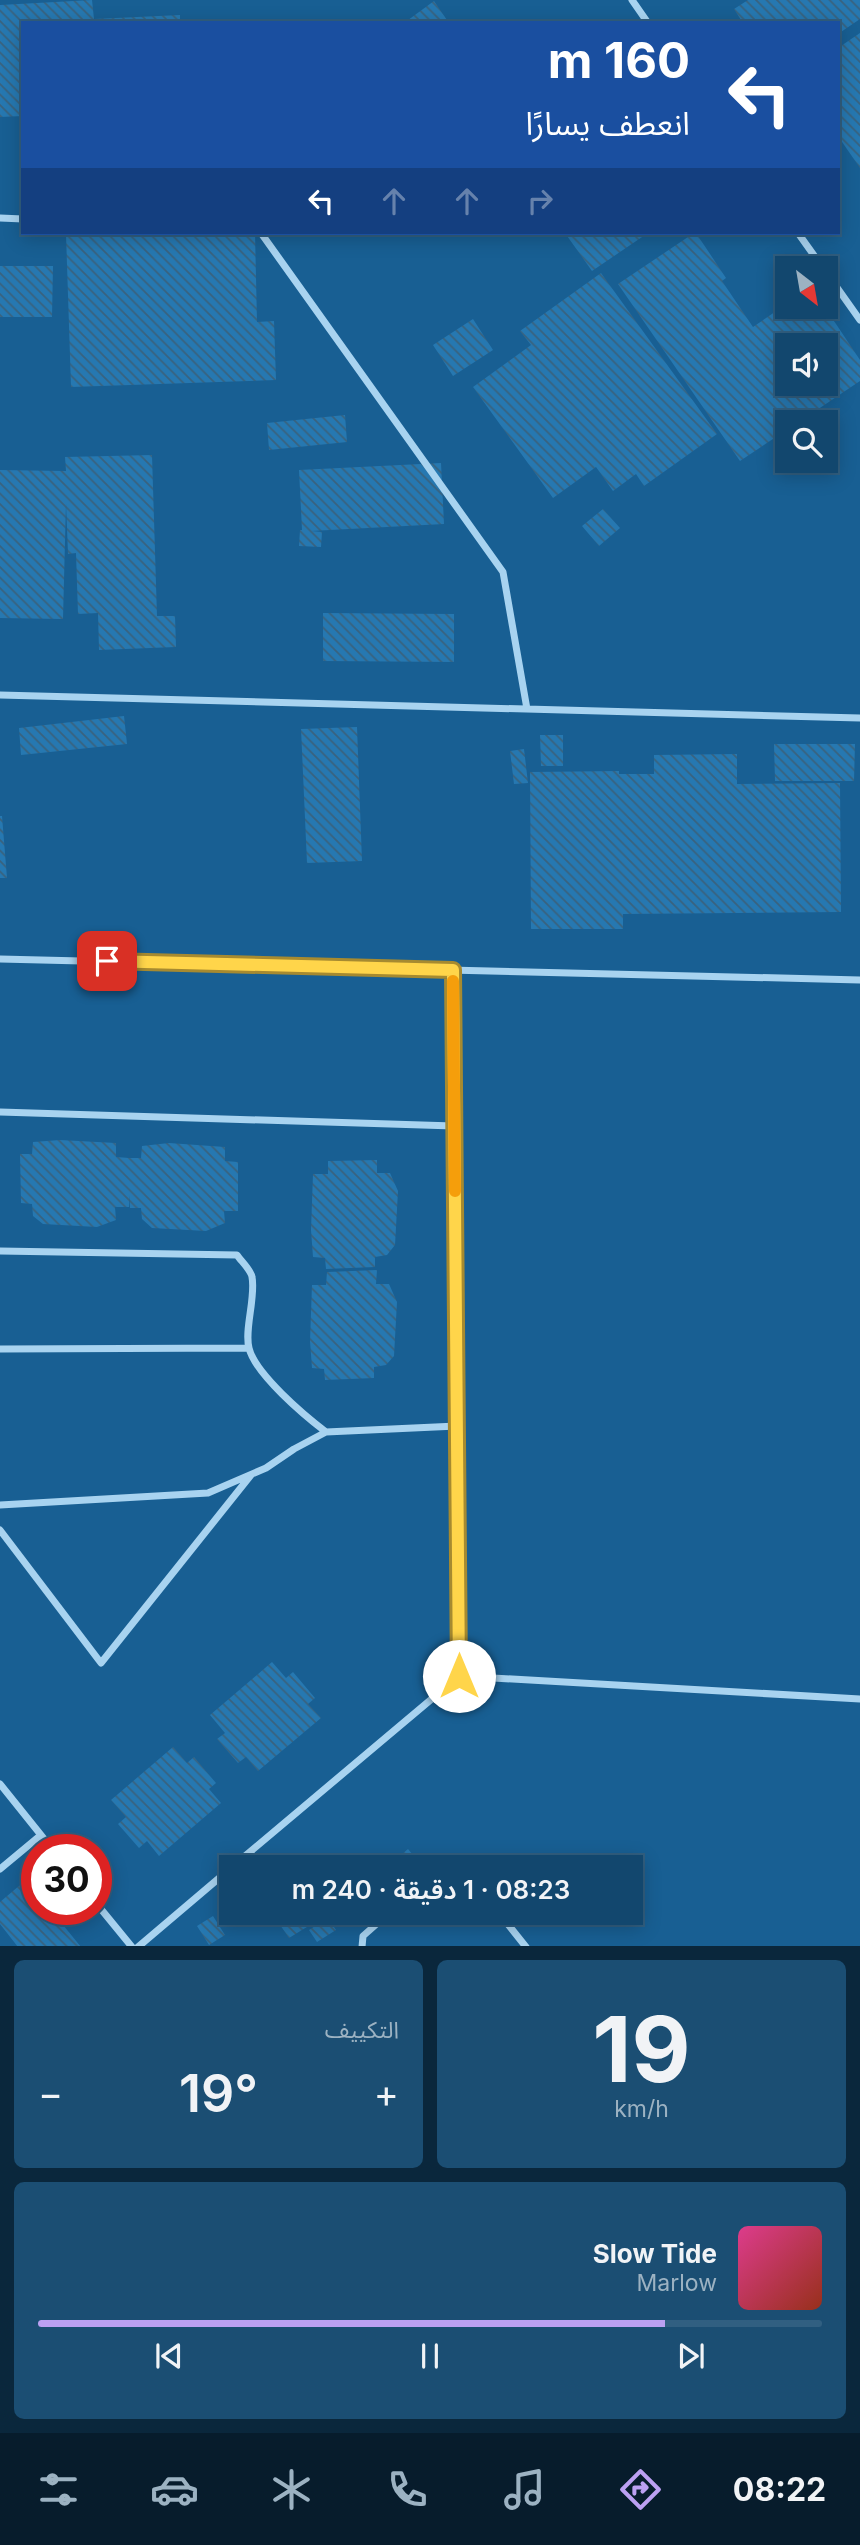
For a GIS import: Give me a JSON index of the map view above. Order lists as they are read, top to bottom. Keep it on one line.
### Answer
{"north":"bottom right","page":{"turn":["160 m","انعطف يسارًا"],"limit":"30","trip":"08:23 · 1 دقيقة · 240 m","tile":[["19","km/h"],"التكييف"],"heat":["−","19°","+"],"song":["Slow Tide","Marlow"],"tabs":"08:22"}}
